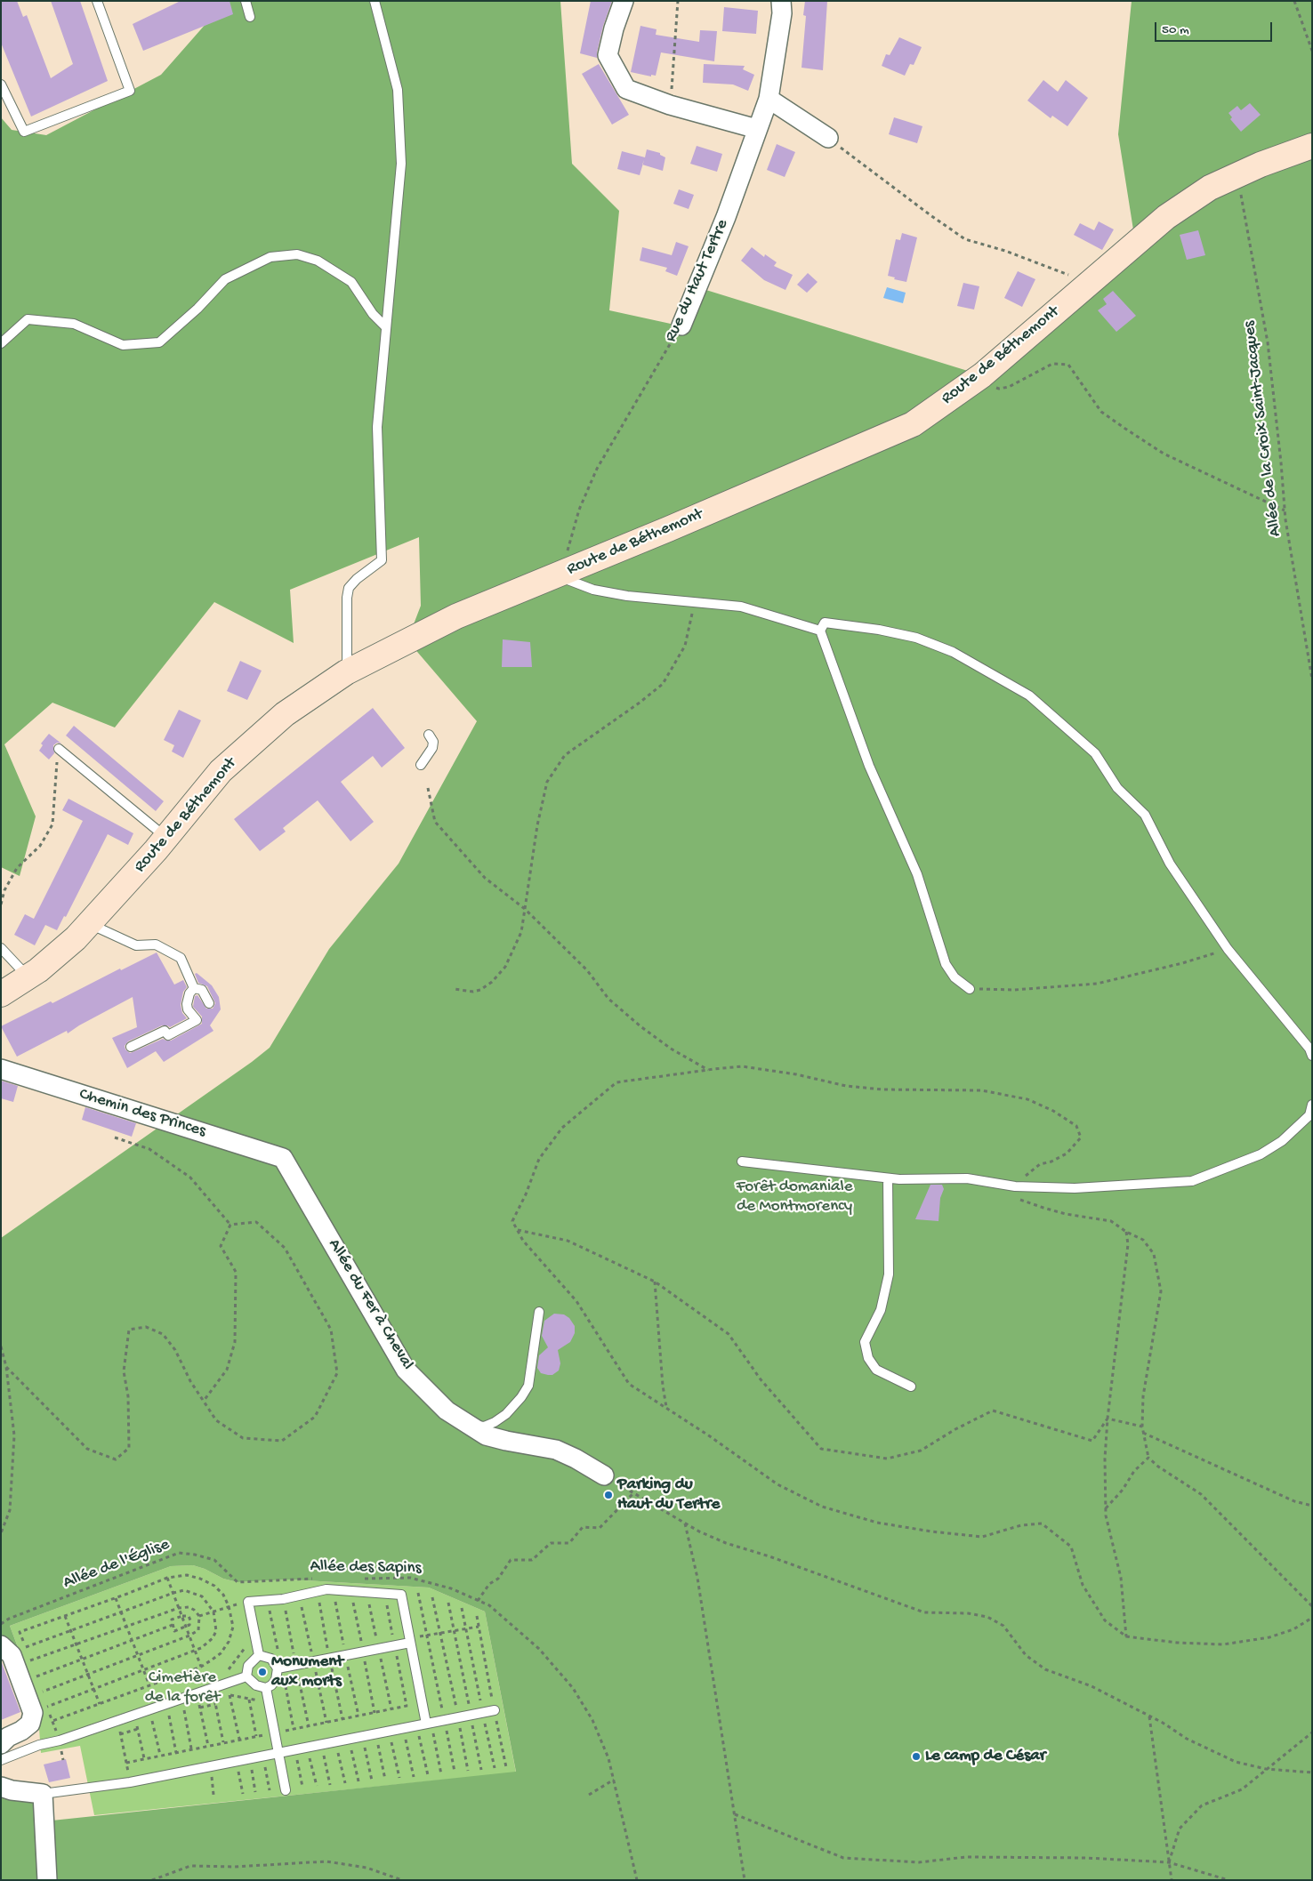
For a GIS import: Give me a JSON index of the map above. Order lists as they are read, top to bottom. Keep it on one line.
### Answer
{"streets":{"street":["Rue du Haut Tertre","Route de Béthemont","Chemin des Princes","Allée du Fer à Cheval"],"path":["Allée de la Croix Saint-Jacques","Allée de l'Église","Allée des Sapins"]},"crossings":[["Rue du Haut Tertre","Route de Béthemont"],["Route de Béthemont","Allée de la Croix Saint-Jacques"],["Chemin des Princes","Allée du Fer à Cheval"],["Allée de l'Église","Allée des Sapins"]],"parks":["Forêt domaniale de Montmorency","Cimetière de la forêt"],"places":["Parking du Haut du Tertre","Monument aux morts","Le camp de César"],"scale_bar":"50 m"}
